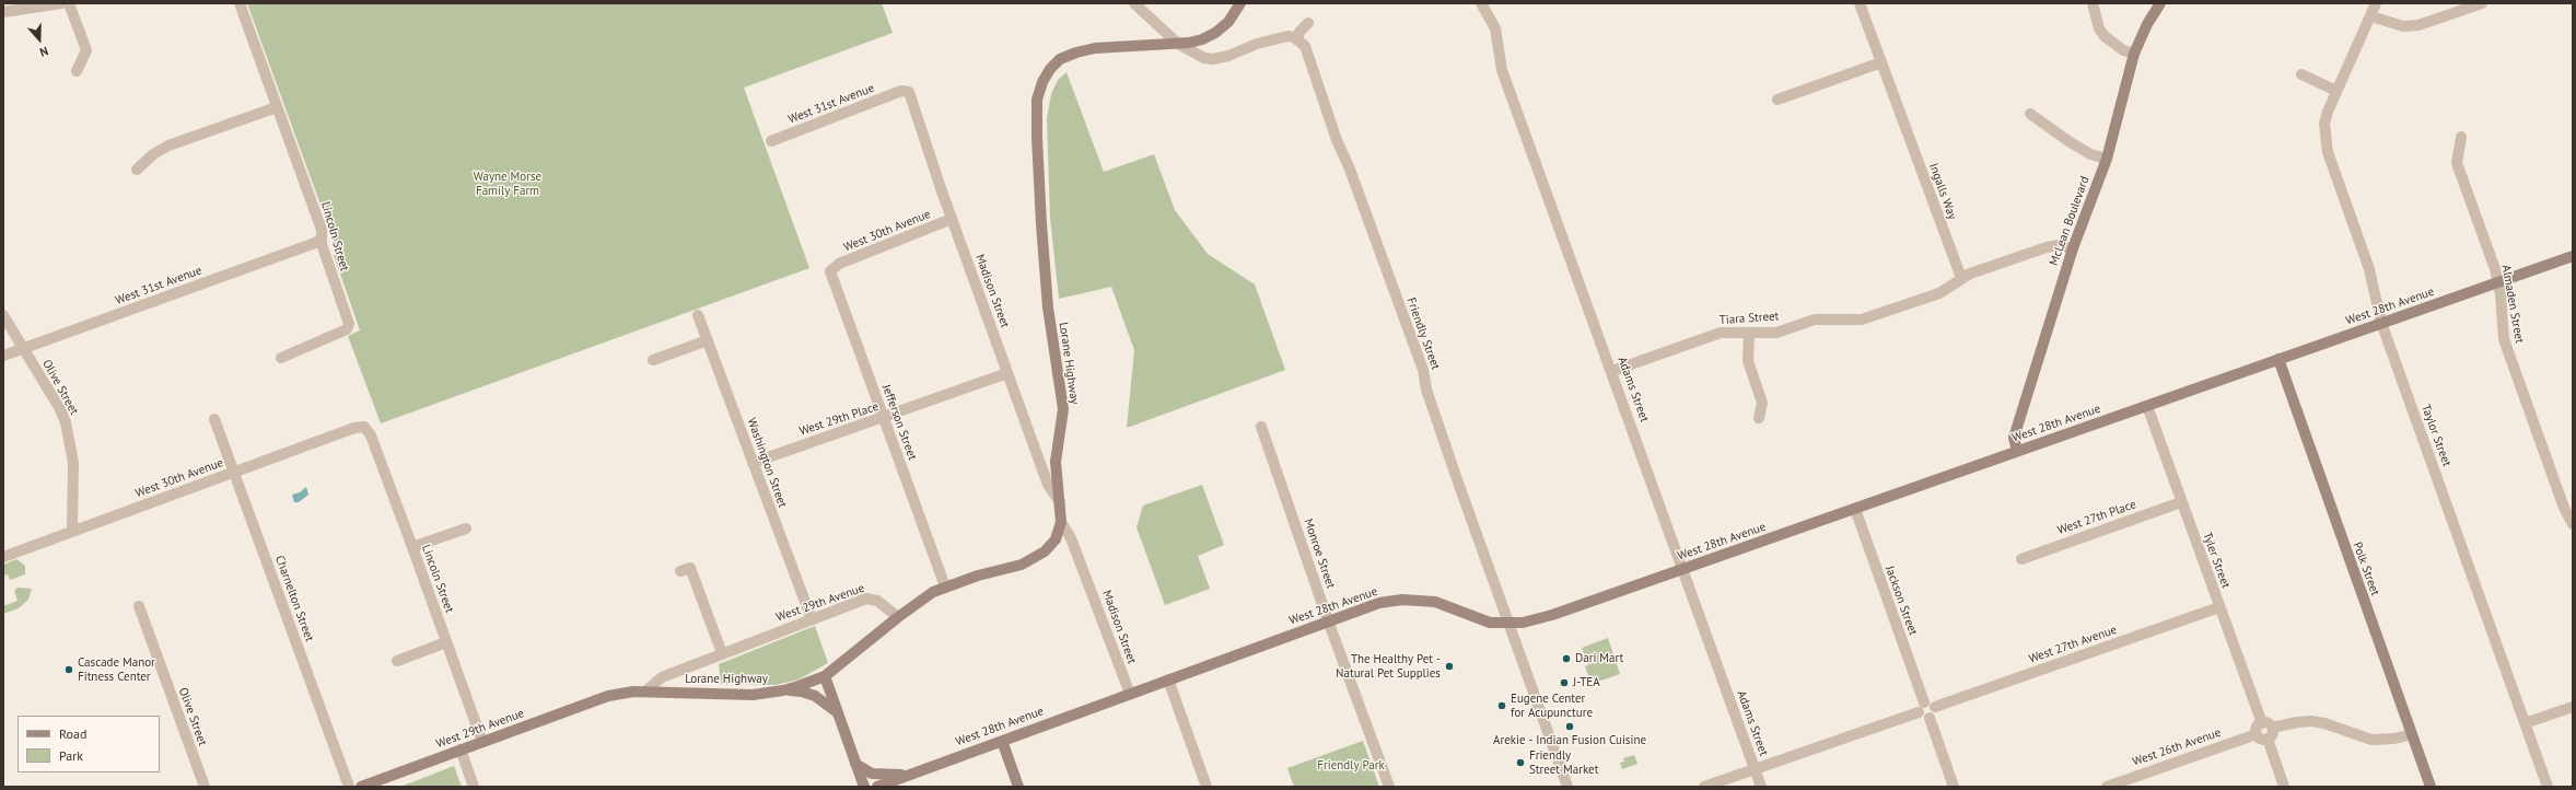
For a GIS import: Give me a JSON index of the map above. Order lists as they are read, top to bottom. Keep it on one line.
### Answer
{"streets":{"main road":["McLean Boulevard","West 28th Avenue","Lorane Highway","Polk Street","West 29th Avenue"],"street":["West 31st Avenue","Ingalls Way","West 30th Avenue","Lincoln Street","Madison Street","Almaden Street","Tiara Street","Friendly Street","Olive Street","Adams Street","West 29th Place","Jefferson Street","Taylor Street","Washington Street","West 27th Place","Monroe Street","Tyler Street","Charnelton Street","Jackson Street","West 27th Avenue","West 26th Avenue"]},"crossings":[["West 31st Avenue","Lincoln Street"],["West 31st Avenue","Madison Street"],["West 31st Avenue","Olive Street"],["Ingalls Way","Tiara Street"],["McLean Boulevard","West 28th Avenue"],["West 30th Avenue","Lincoln Street"],["West 30th Avenue","Madison Street"],["West 30th Avenue","Olive Street"],["West 30th Avenue","Jefferson Street"],["West 30th Avenue","Charnelton Street"],["Lincoln Street","West 29th Avenue"],["Madison Street","West 28th Avenue"],["Madison Street","Lorane Highway"],["Madison Street","West 29th Place"],["Almaden Street","West 28th Avenue"],["West 28th Avenue","Friendly Street"],["West 28th Avenue","Adams Street"],["West 28th Avenue","Taylor Street"],["West 28th Avenue","Monroe Street"],["West 28th Avenue","Tyler Street"],["West 28th Avenue","Polk Street"],["West 28th Avenue","Jackson Street"],["Tiara Street","Adams Street"],["Lorane Highway","Jefferson Street"],["Lorane Highway","West 29th Avenue"],["West 29th Place","Jefferson Street"],["West 29th Place","Washington Street"],["Washington Street","West 29th Avenue"],["West 27th Place","Tyler Street"],["Tyler Street","West 27th Avenue"],["Tyler Street","West 26th Avenue"],["Jackson Street","West 27th Avenue"]],"parks":["Wayne Morse Family Farm","Friendly Park"],"places":["Dari Mart","The Healthy Pet - Natural Pet Supplies","Cascade Manor Fitness Center","J-TEA","Eugene Center for Acupuncture","Arekie - Indian Fusion Cuisine","Friendly Street Market"],"legend":["Road","Park"],"north":"bottom"}
